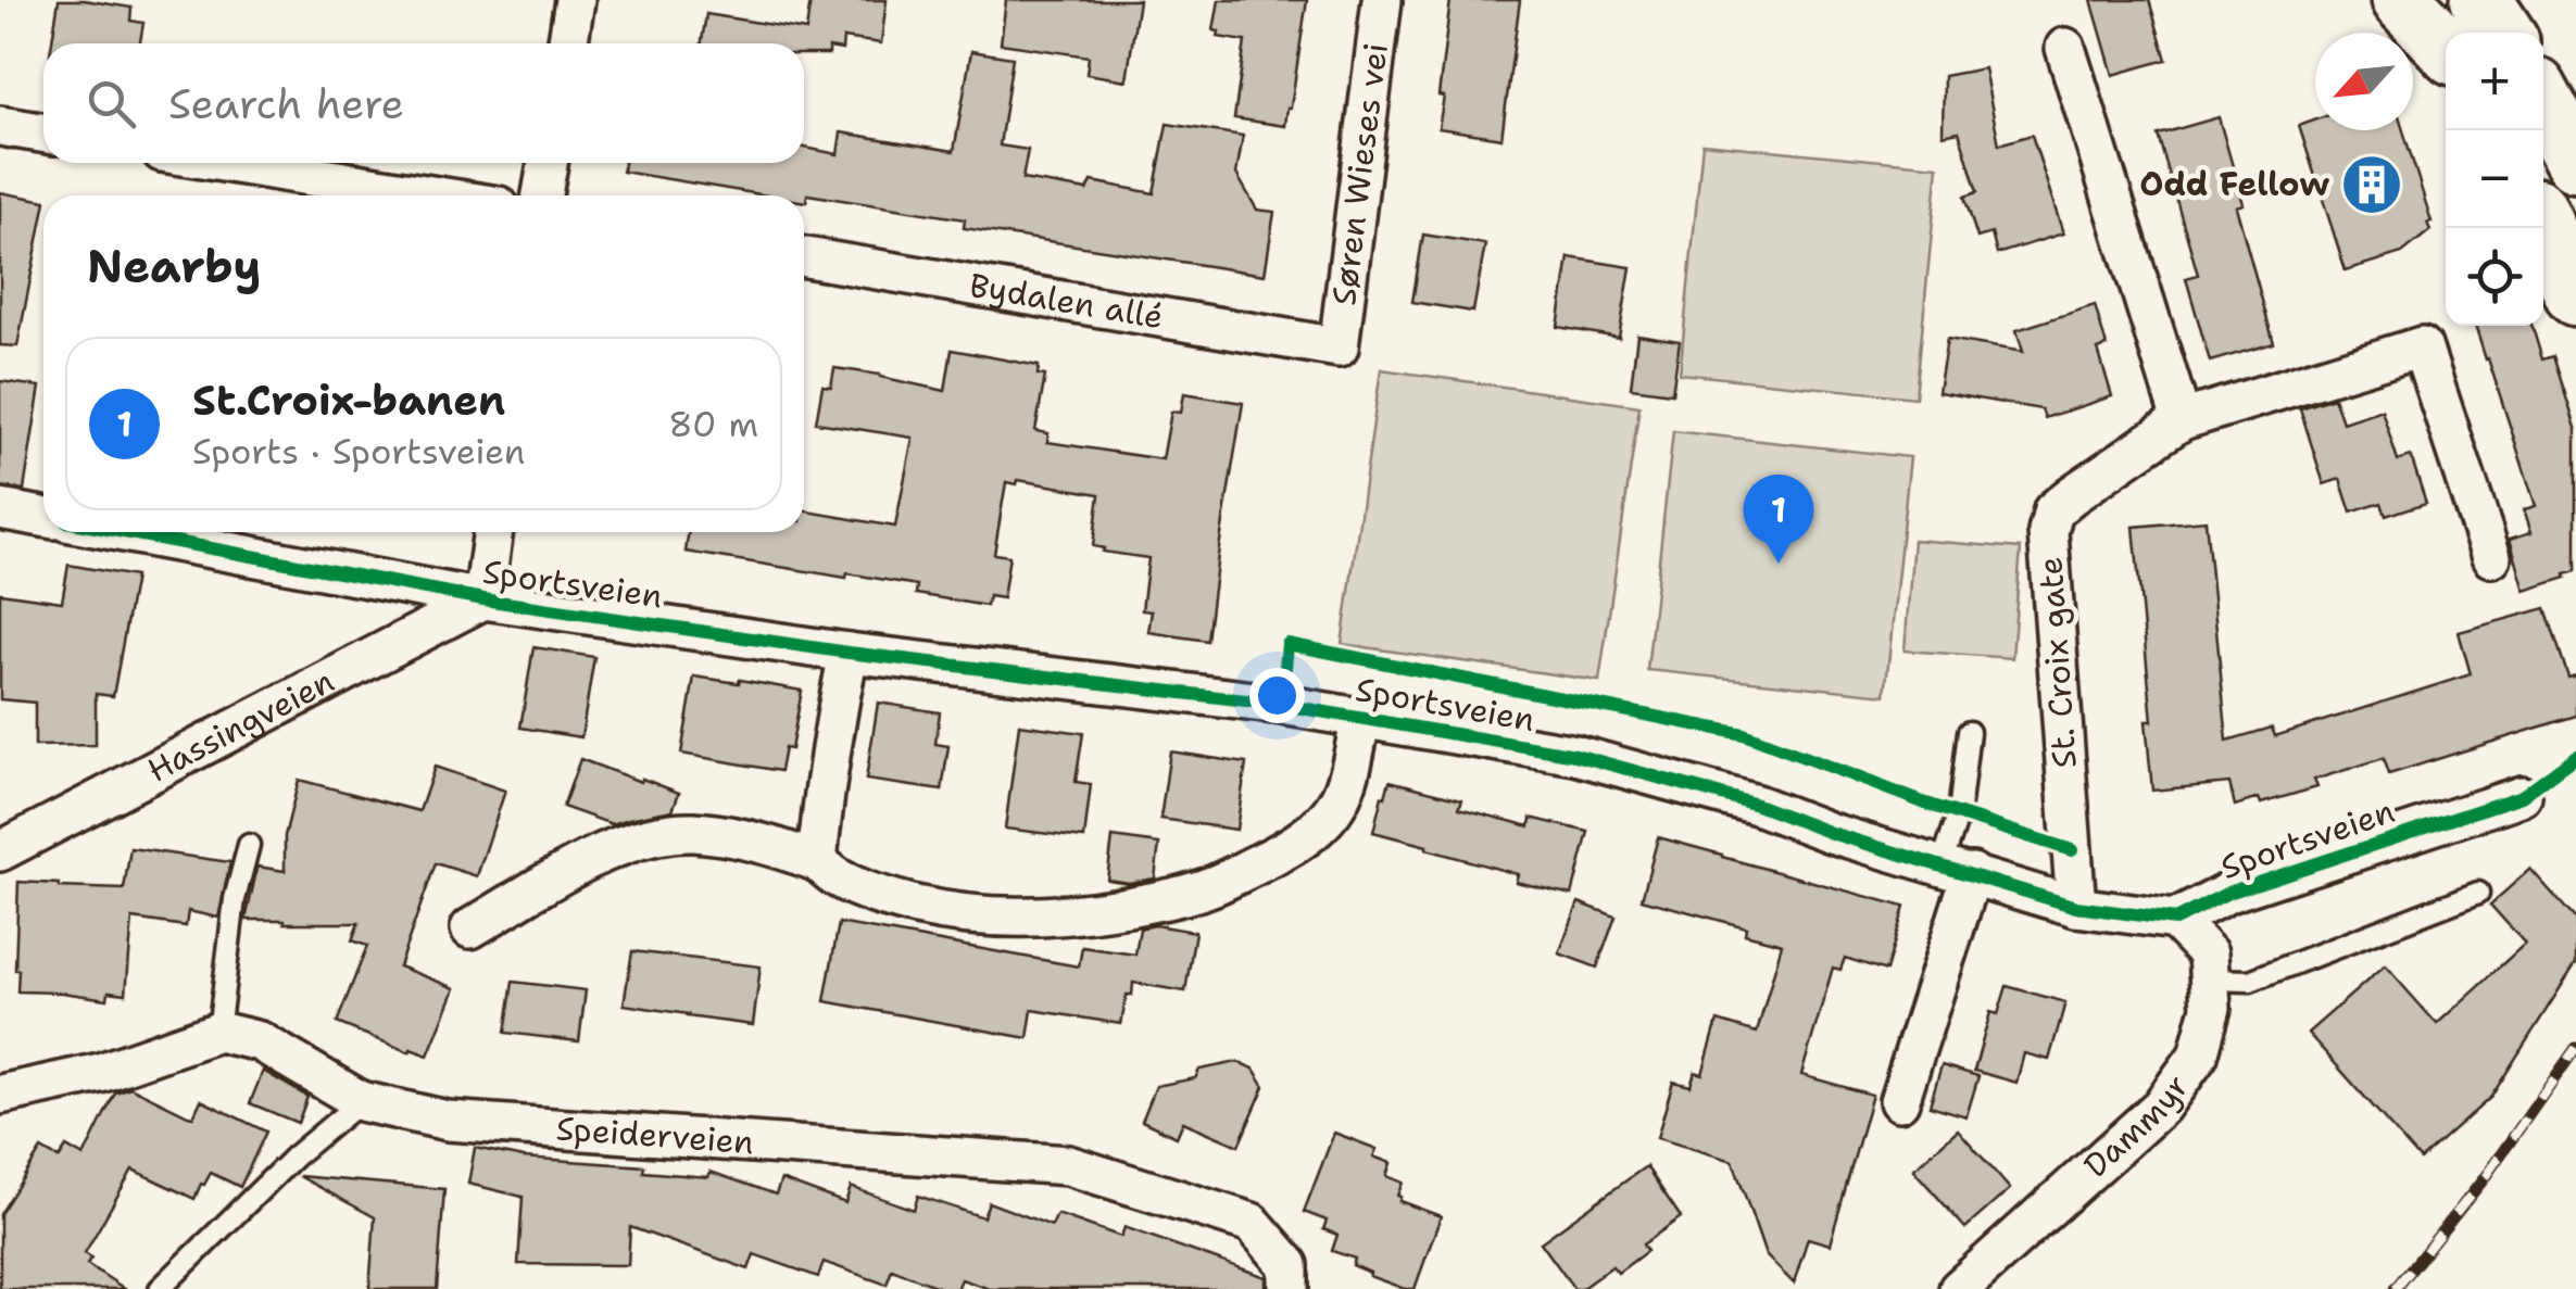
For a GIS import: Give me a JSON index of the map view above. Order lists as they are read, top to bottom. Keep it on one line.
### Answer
{"streets":{"street":["Søren Wieses vei","Bydalen allé","Sportsveien","St. Croix gate","Hassingveien","Dammyr","Speiderveien"]},"crossings":[["Søren Wieses vei","Bydalen allé"],["Sportsveien","St. Croix gate"],["Sportsveien","Hassingveien"]],"places":{"building":["Odd Fellow"]},"north":"bottom left","page":{"map_buttons":["+","−"],"search":"Search here","heading":"Nearby","list":[{"mark":"1","name":"St.Croix-banen","note":"Sports · Sportsveien","value":"80 m"}],"pins":"1"}}
